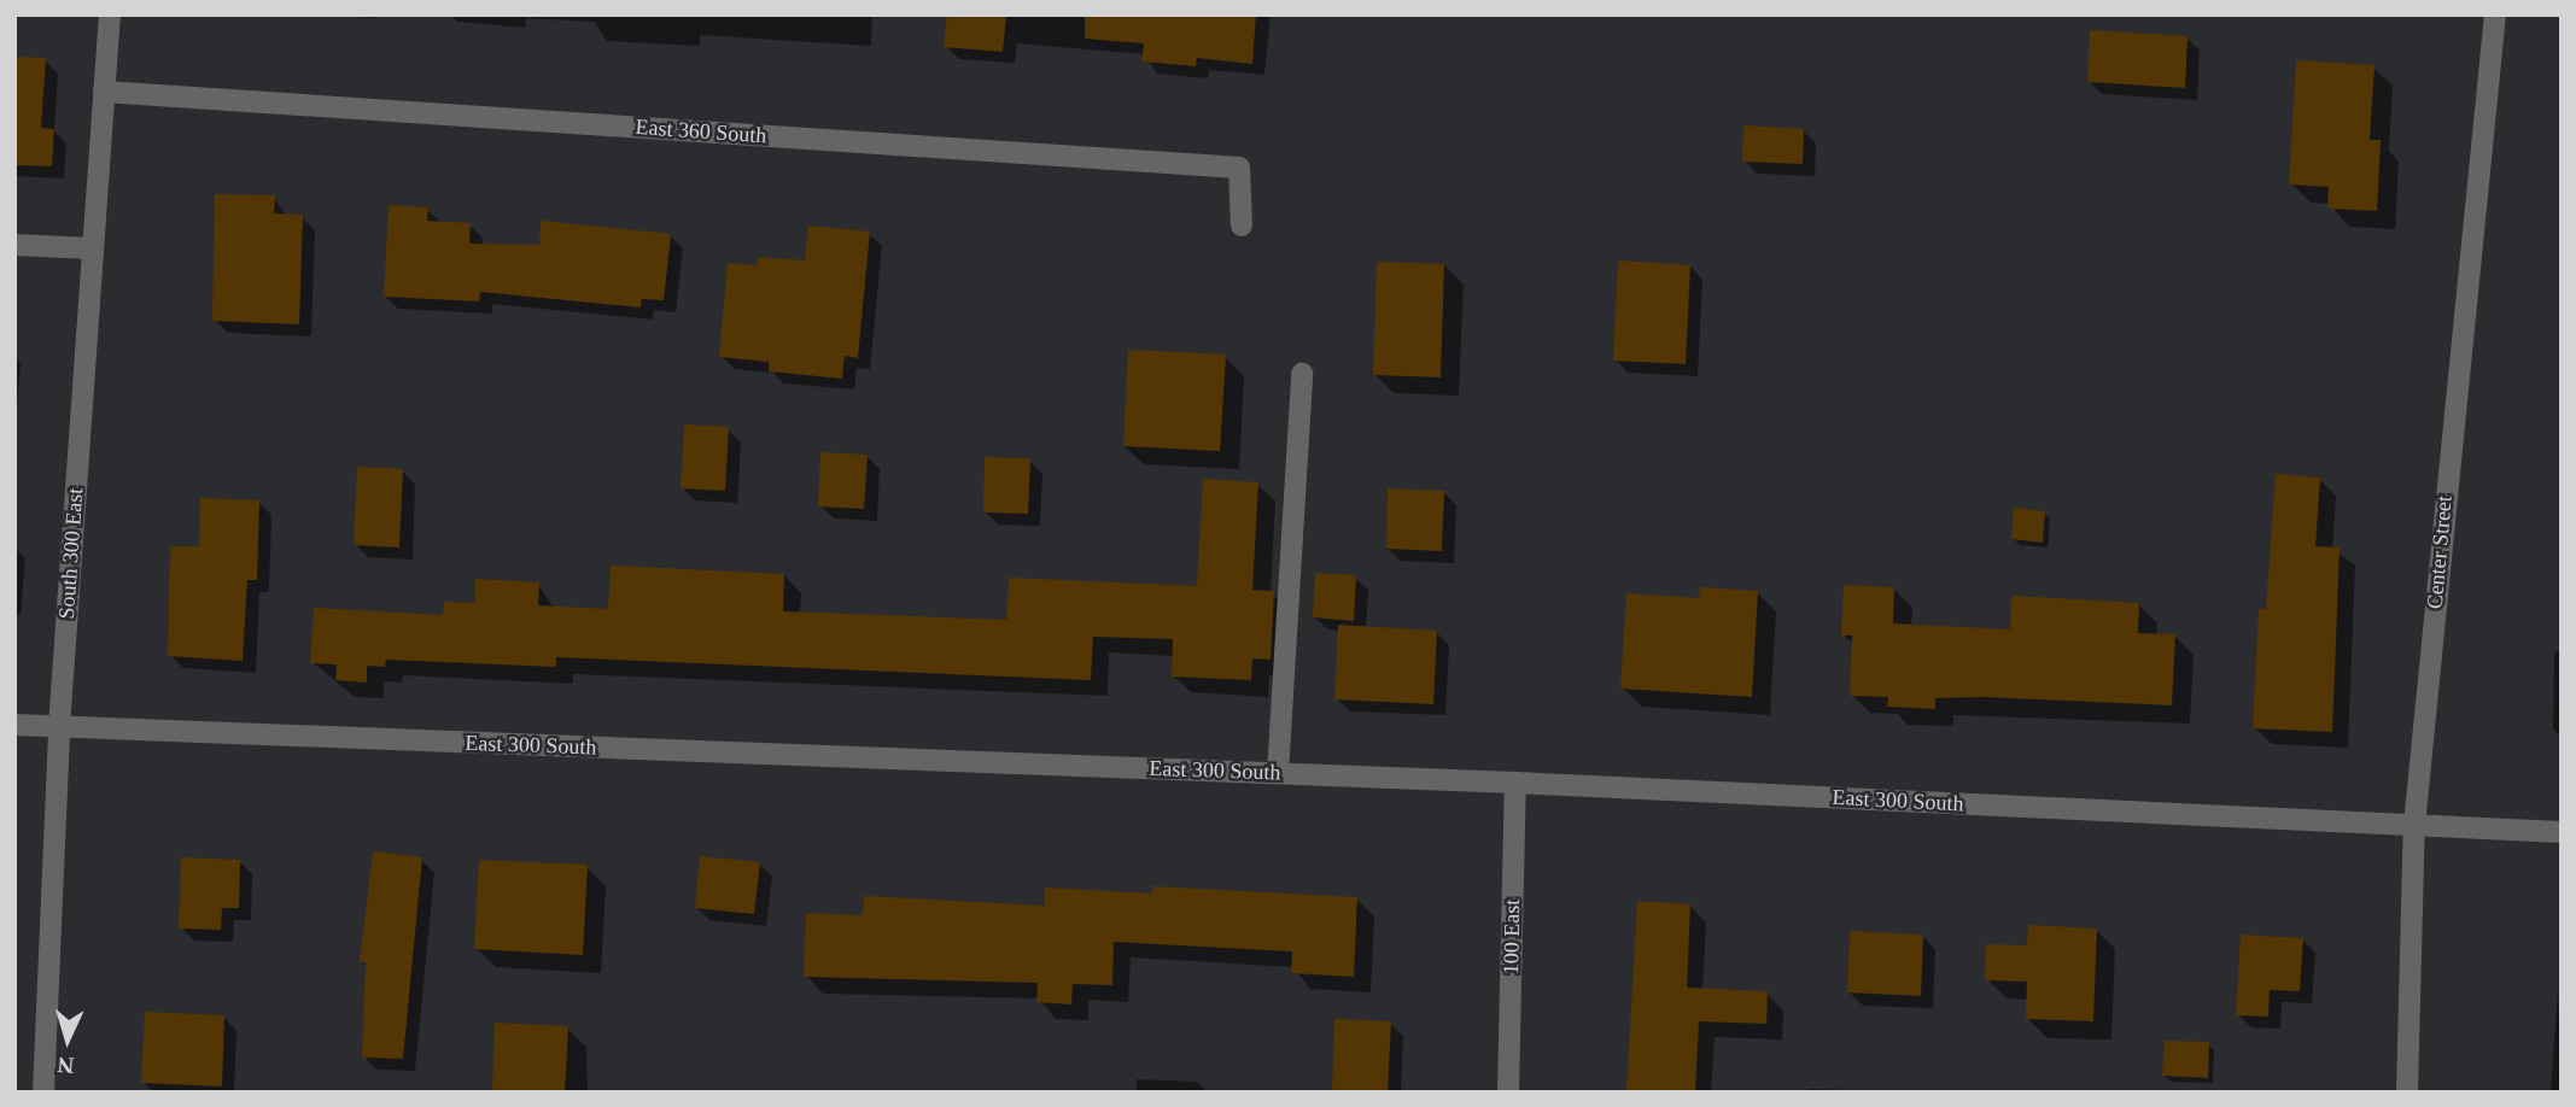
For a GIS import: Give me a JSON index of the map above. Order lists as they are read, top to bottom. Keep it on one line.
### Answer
{"streets":{"street":["East 360 South","Center Street","South 300 East","East 300 South","100 East"]},"crossings":[["East 360 South","South 300 East"],["Center Street","East 300 South"],["South 300 East","East 300 South"],["East 300 South","100 East"]],"north":"bottom"}
